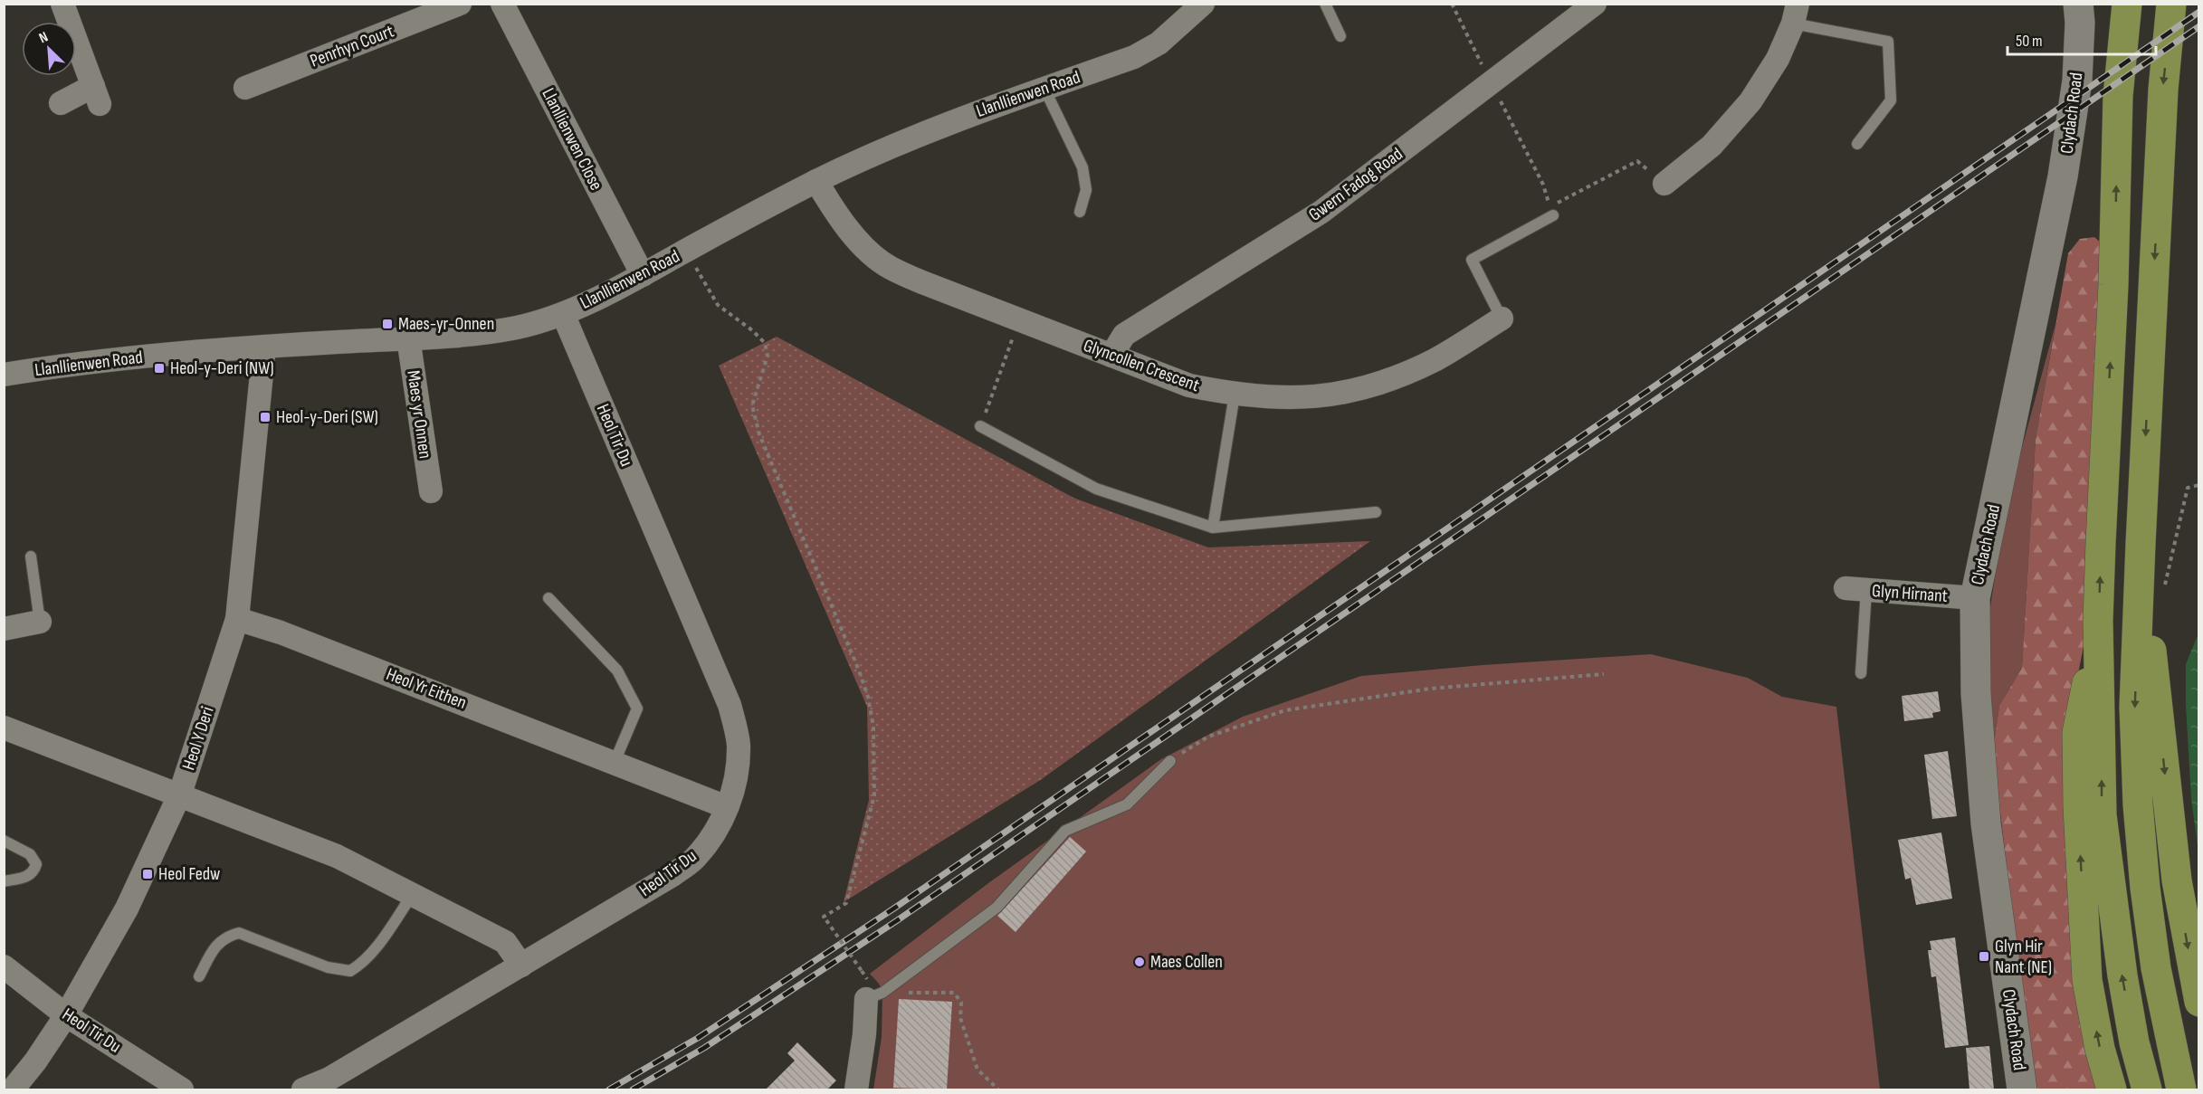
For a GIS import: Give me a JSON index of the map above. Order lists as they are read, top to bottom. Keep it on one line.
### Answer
{"streets":{"main road":["Clydach Road"],"street":["Penrhyn Court","Llanllienwen Road","Llanllienwen Close","Gwern Fadog Road","Glyncollen Crescent","Maes yr Onnen","Heol Tir Du","Glyn Hirnant","Heol Yr Eithen","Heol Y Deri"]},"crossings":[["Llanllienwen Road","Llanllienwen Close"],["Llanllienwen Road","Glyncollen Crescent"],["Llanllienwen Road","Maes yr Onnen"],["Llanllienwen Road","Heol Tir Du"],["Llanllienwen Road","Heol Y Deri"],["Clydach Road","Glyn Hirnant"],["Gwern Fadog Road","Glyncollen Crescent"],["Heol Tir Du","Heol Yr Eithen"],["Heol Tir Du","Heol Y Deri"],["Heol Yr Eithen","Heol Y Deri"]],"places":{"transit":["Maes-yr-Onnen","Heol-y-Deri (NW)","Heol-y-Deri (SW)","Heol Fedw","Glyn Hir Nant (NE)"],"other":["Maes Collen"]},"scale_bar":"50 m","north":"top left"}
